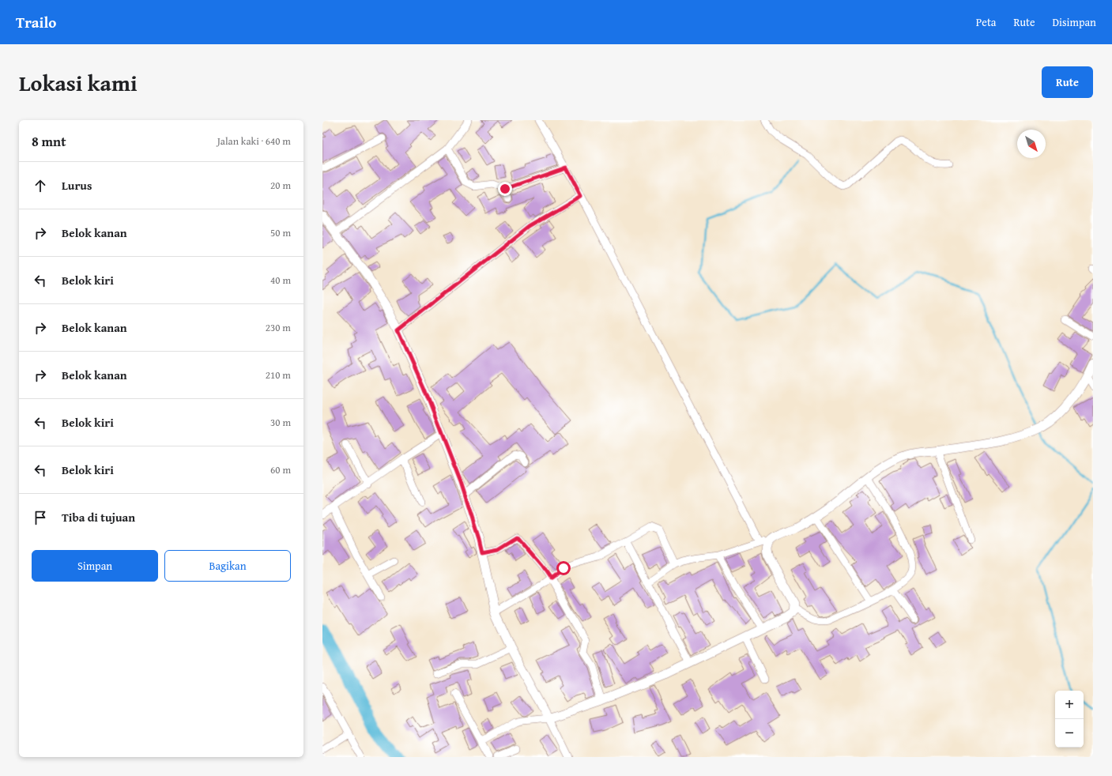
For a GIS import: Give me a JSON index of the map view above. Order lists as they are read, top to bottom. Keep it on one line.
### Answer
{"north":"bottom right","page":{"header":"Trailo","nav":["Peta","Rute","Disimpan"],"title":"Lokasi kami","buttons":["Rute",["Simpan","Bagikan"]],"heading":["8 mnt","Jalan kaki · 640 m"],"list":[["Lurus","20 m"],["Belok kanan","50 m"],["Belok kiri","40 m"],["Belok kanan","230 m"],["Belok kanan","210 m"],["Belok kiri","30 m"],["Belok kiri","60 m"],"Tiba di tujuan"],"map_buttons":["+","−"]}}
